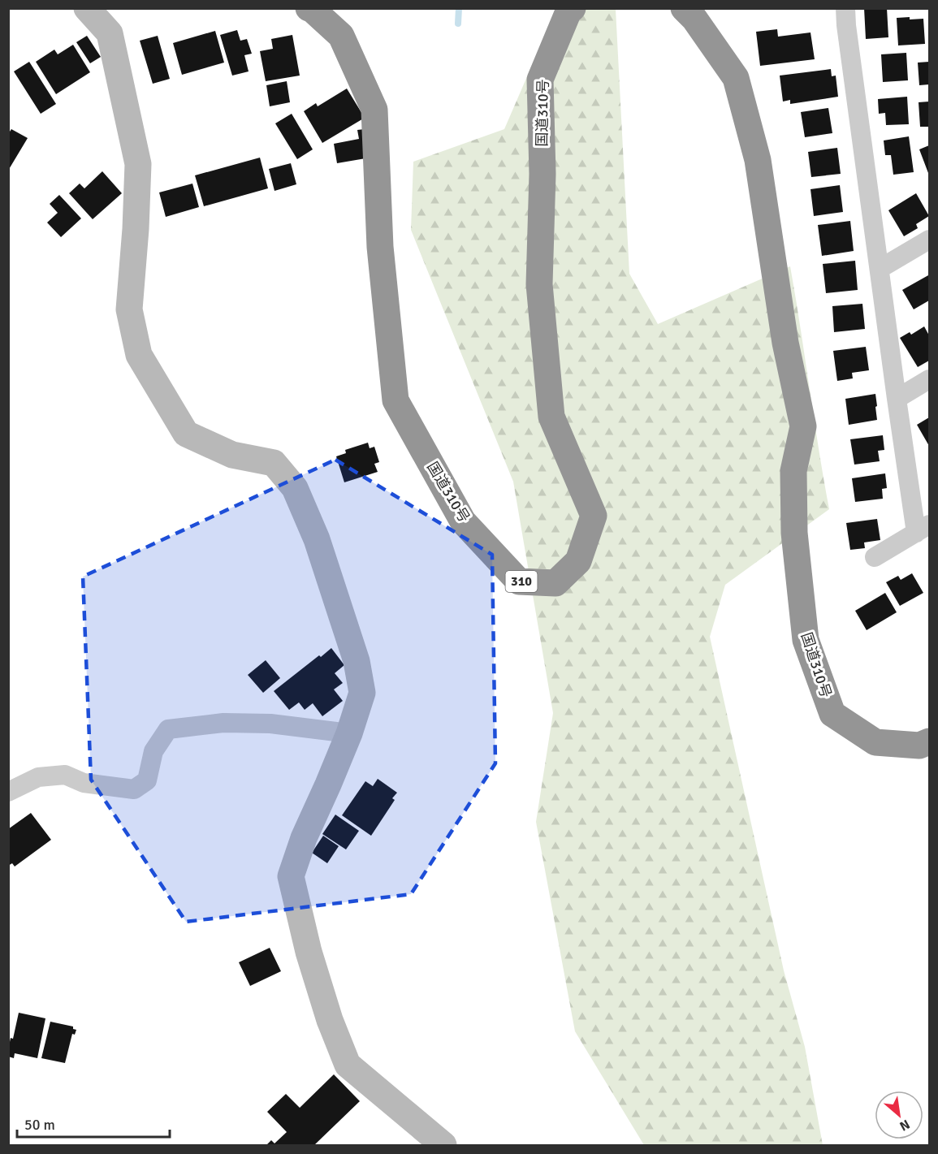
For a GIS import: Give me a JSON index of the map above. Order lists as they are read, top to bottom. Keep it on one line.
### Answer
{"streets":{"highway":["国道310号","310"]},"scale_bar":"50 m","north":"bottom right"}
